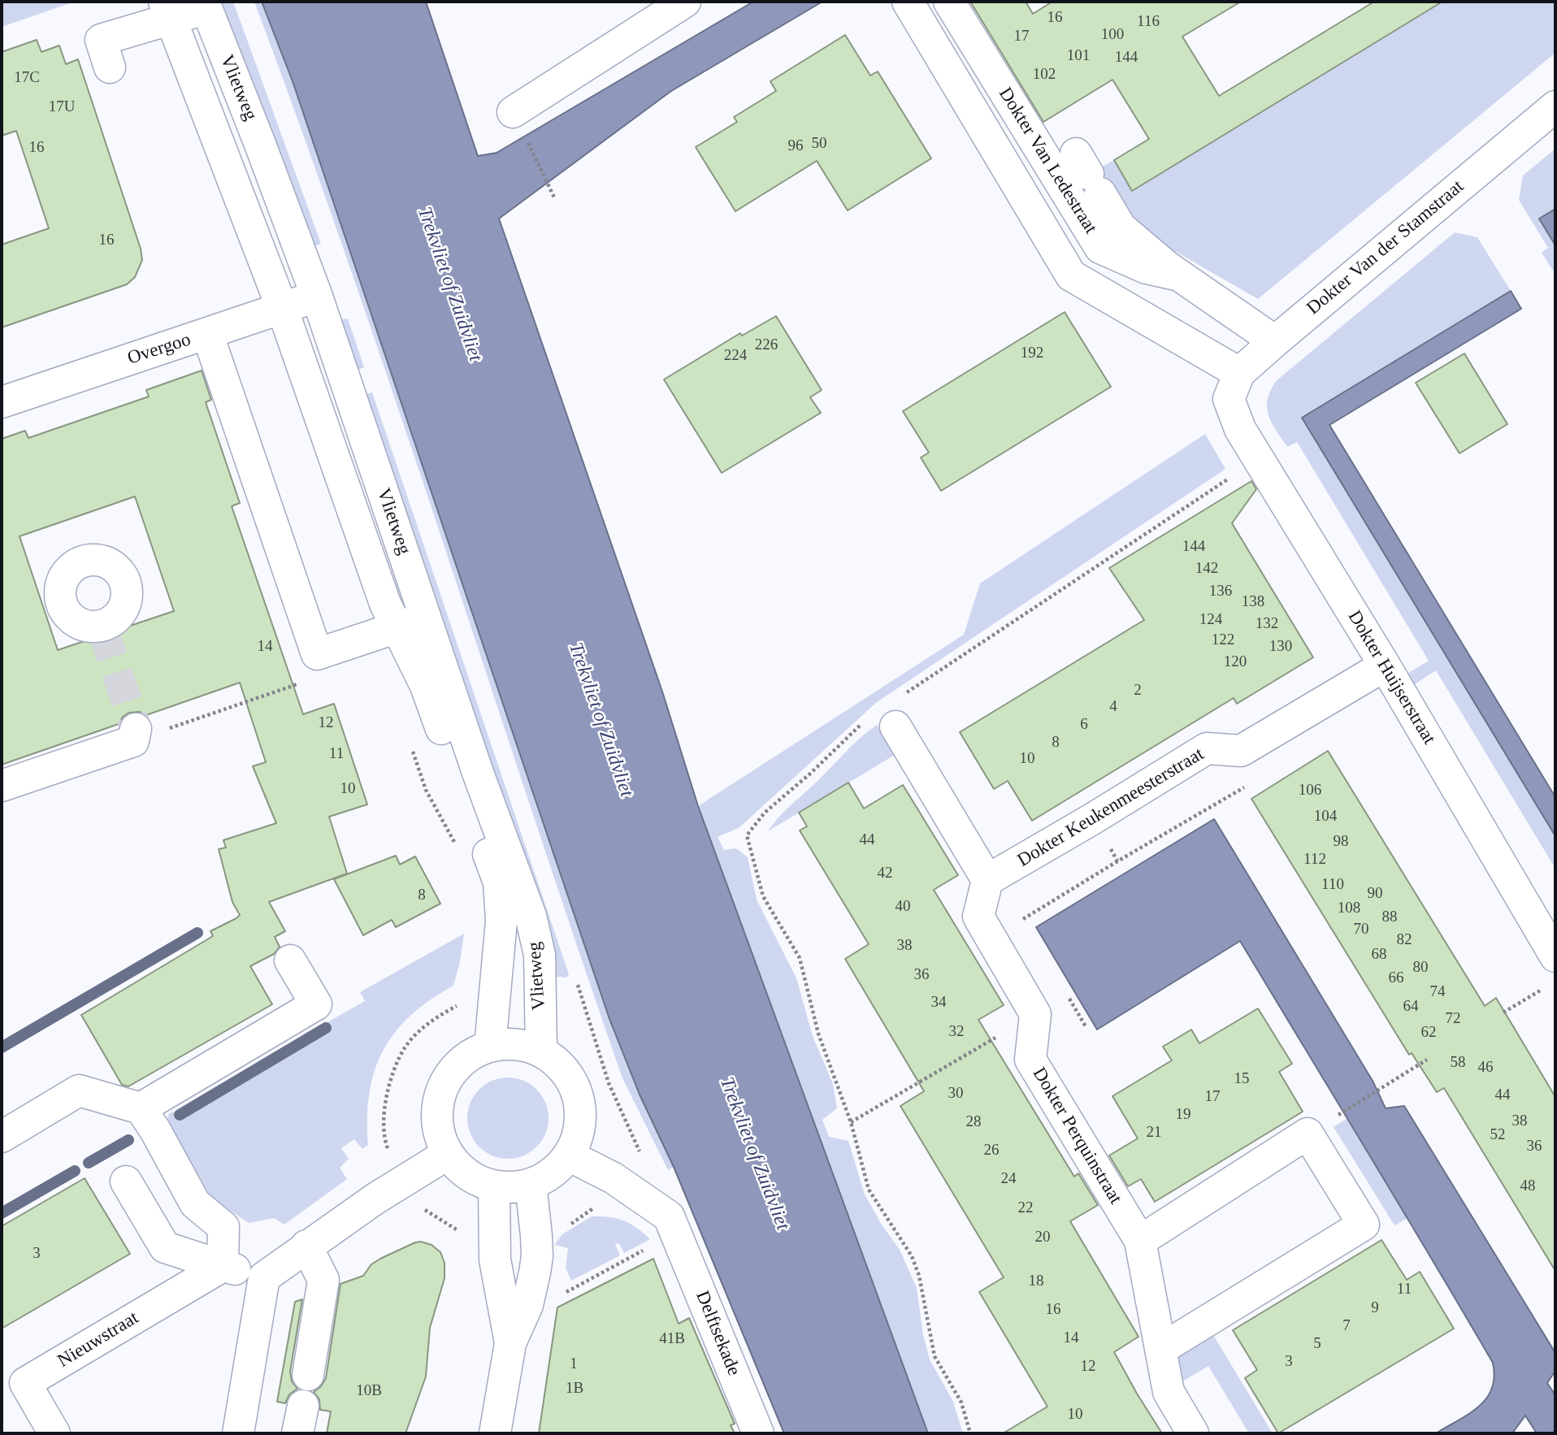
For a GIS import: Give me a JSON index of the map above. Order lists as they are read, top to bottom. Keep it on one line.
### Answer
{"streets":{"street":["Vlietweg","Dokter Van Ledestraat","Dokter Van der Stamstraat","Overgoo","Dokter Huijserstraat","Dokter Keukenmeesterstraat","Dokter Perquinstraat","Delftsekade","Nieuwstraat"]},"crossings":[["Vlietweg","Overgoo"],["Vlietweg","Delftsekade"],["Dokter Van der Stamstraat","Dokter Huijserstraat"]],"water":["Trekvliet of Zuidvliet"],"house_numbers":["16","116","100","17","101","144","102","17C","17U","50","96","16","16","226","192","224","144","142","136","138","124","132","122","14","130","120","2","4","12","6","8","11","10","10","106","104","44","98","112","42","110","90","8","40","108","88","70","82","38","68","80","36","66","74","34","64","72","32","62","58","46","15","30","44","17","19","38","28","21","52","36","26","24","48","22","20","3","18","11","9","16","7","14","41B","5","3","1","12","1B","10B","10"]}
